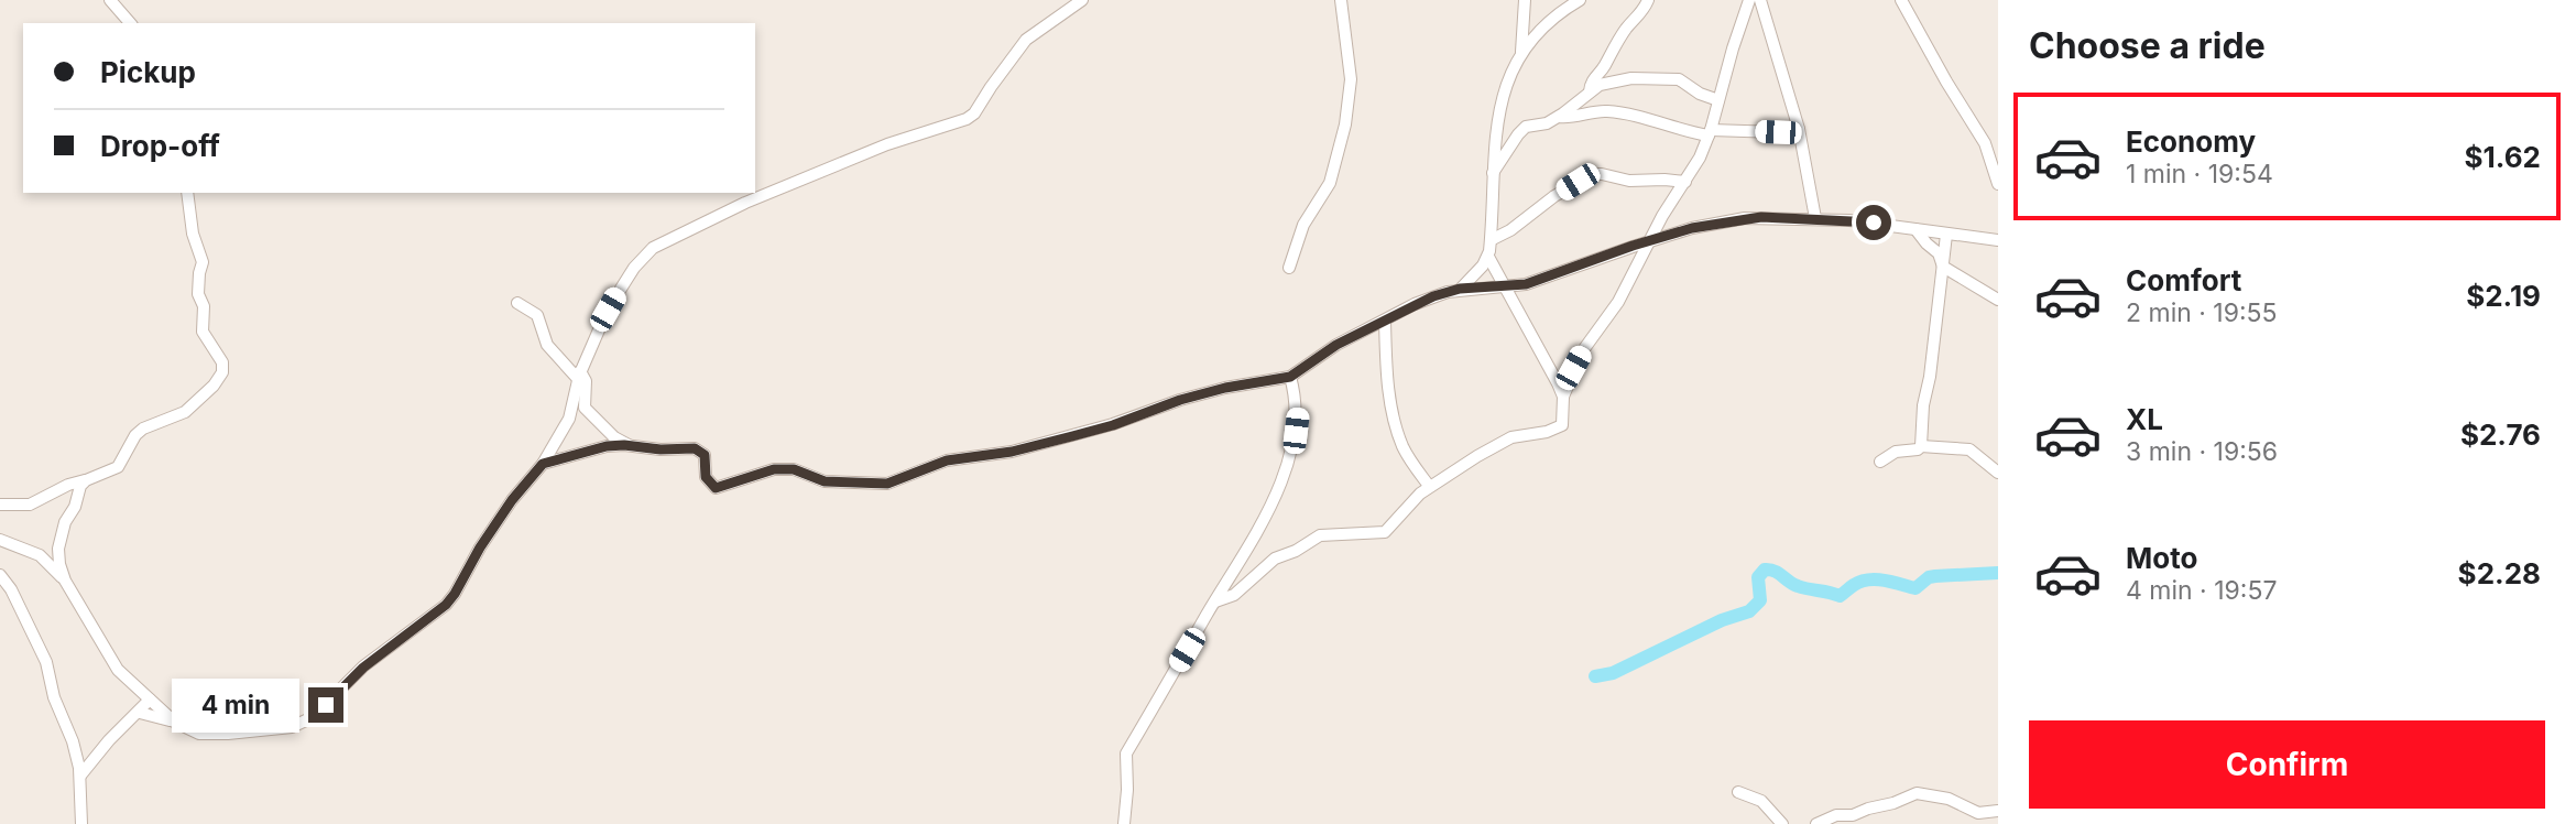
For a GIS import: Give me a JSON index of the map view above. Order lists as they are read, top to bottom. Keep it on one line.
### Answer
{"page":{"heading":"Choose a ride","banner":["Pickup","Drop-off"],"list":[{"name":"Economy","note":"1 min · 19:54","value":"$1.62"},{"name":"Comfort","note":"2 min · 19:55","value":"$2.19"},{"name":"XL","note":"3 min · 19:56","value":"$2.76"},{"name":"Moto","note":"4 min · 19:57","value":"$2.28"}],"bubble":"4 min","buttons":"Confirm"}}
